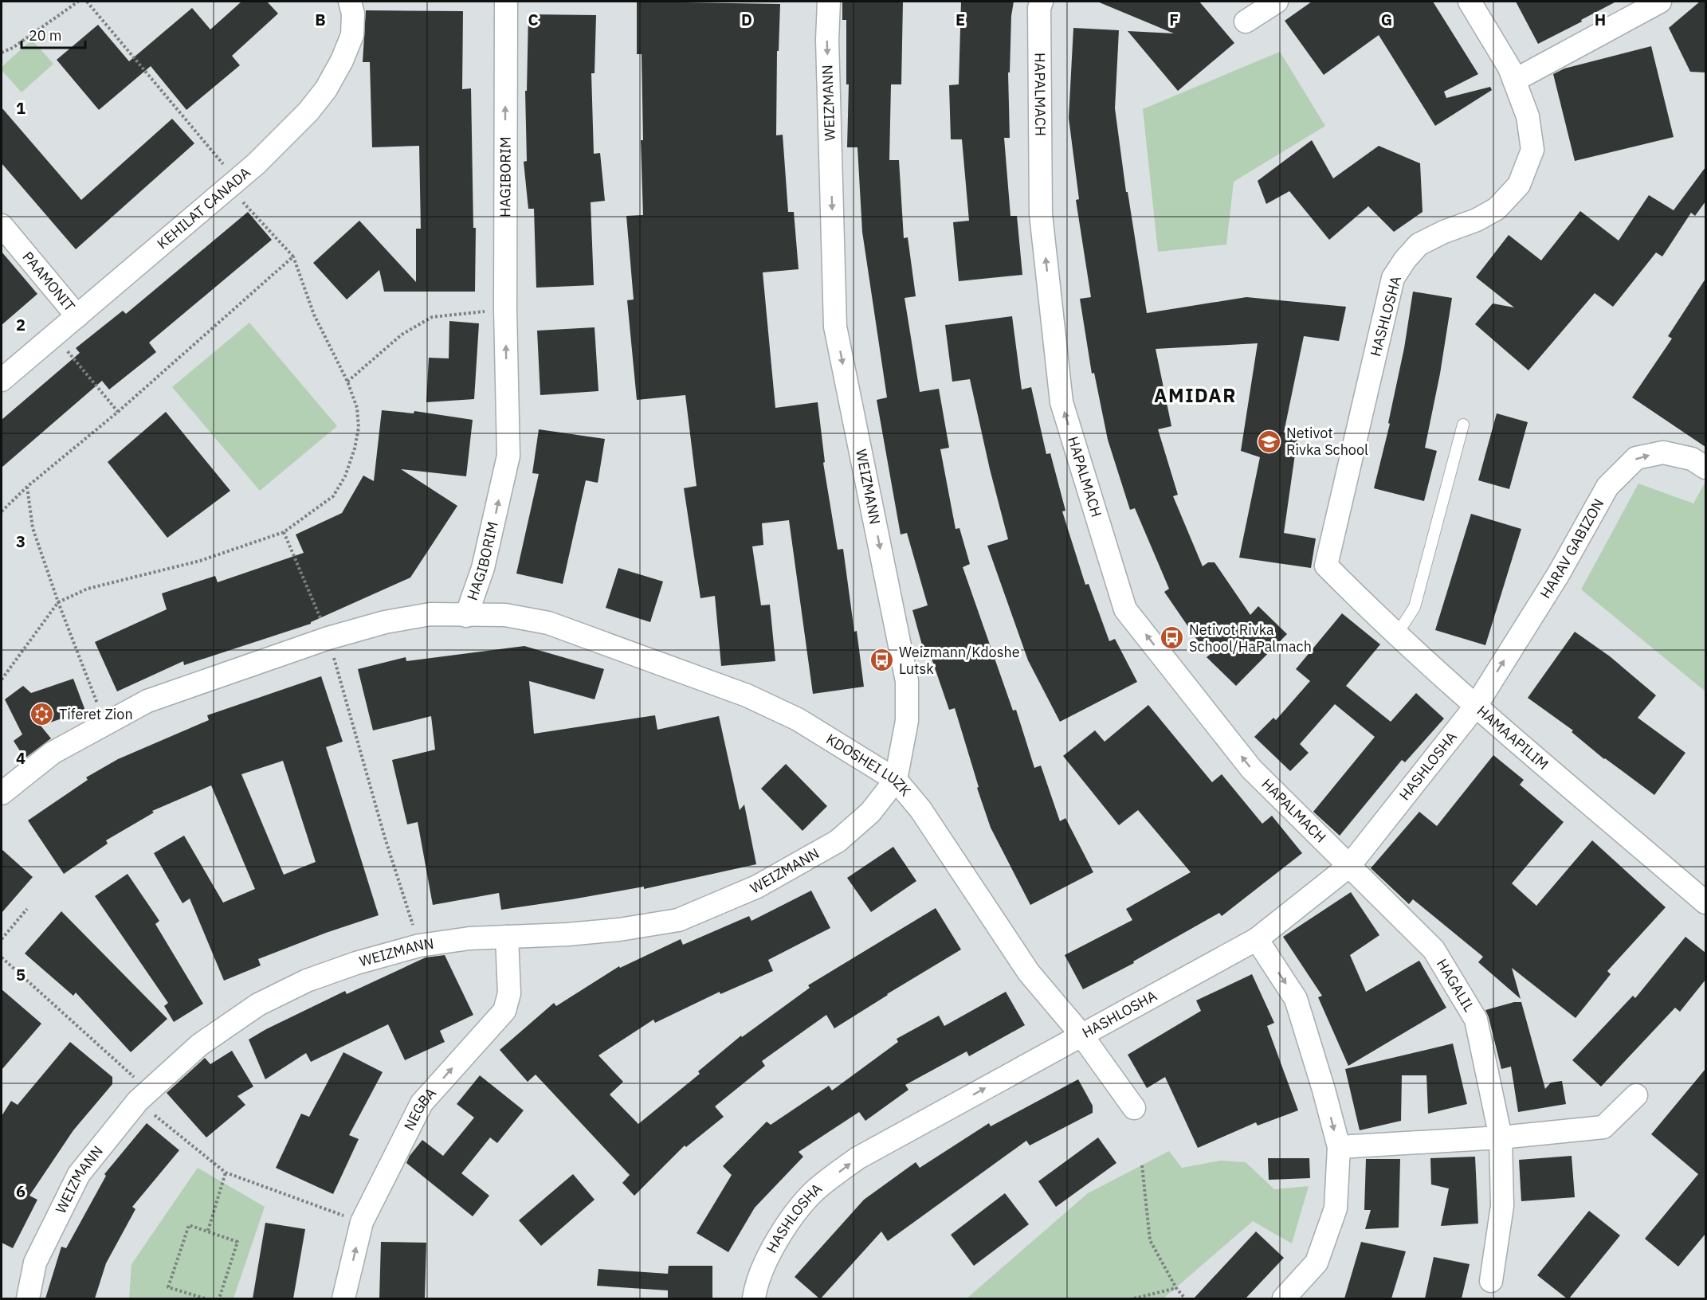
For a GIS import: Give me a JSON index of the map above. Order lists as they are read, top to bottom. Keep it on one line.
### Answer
{"streets":{"street":["HAPALMACH","WEIZMANN","HAGIBORIM","KEHILAT CANADA","PAAMONIT","HASHLOSHA","HARAV GABIZON","HAMAAPILIM","KDOSHEI LUZK","HAGALIL","NEGBA"]},"crossings":[["HAPALMACH","HASHLOSHA"],["HAPALMACH","HAGALIL"],["WEIZMANN","KDOSHEI LUZK"],["WEIZMANN","NEGBA"],["HAGIBORIM","KDOSHEI LUZK"],["KEHILAT CANADA","PAAMONIT"],["HASHLOSHA","HARAV GABIZON"],["HASHLOSHA","HAMAAPILIM"],["HASHLOSHA","KDOSHEI LUZK"],["HASHLOSHA","HAGALIL"],["HARAV GABIZON","HAMAAPILIM"]],"one_way":["HAPALMACH","WEIZMANN","HAGIBORIM","HARAV GABIZON","NEGBA"],"districts":["AMIDAR"],"places":{"school or university":["Netivot Rivka School"],"bus stop":["Netivot Rivka School/HaPalmach","Weizmann/Kdoshe Lutsk"],"synagogue":["Tiferet Zion"]},"scale_bar":"20 m","grid":{"columns":["B","C","D","E","F","G","H"],"rows":["1","2","3","4","5","6"]}}
